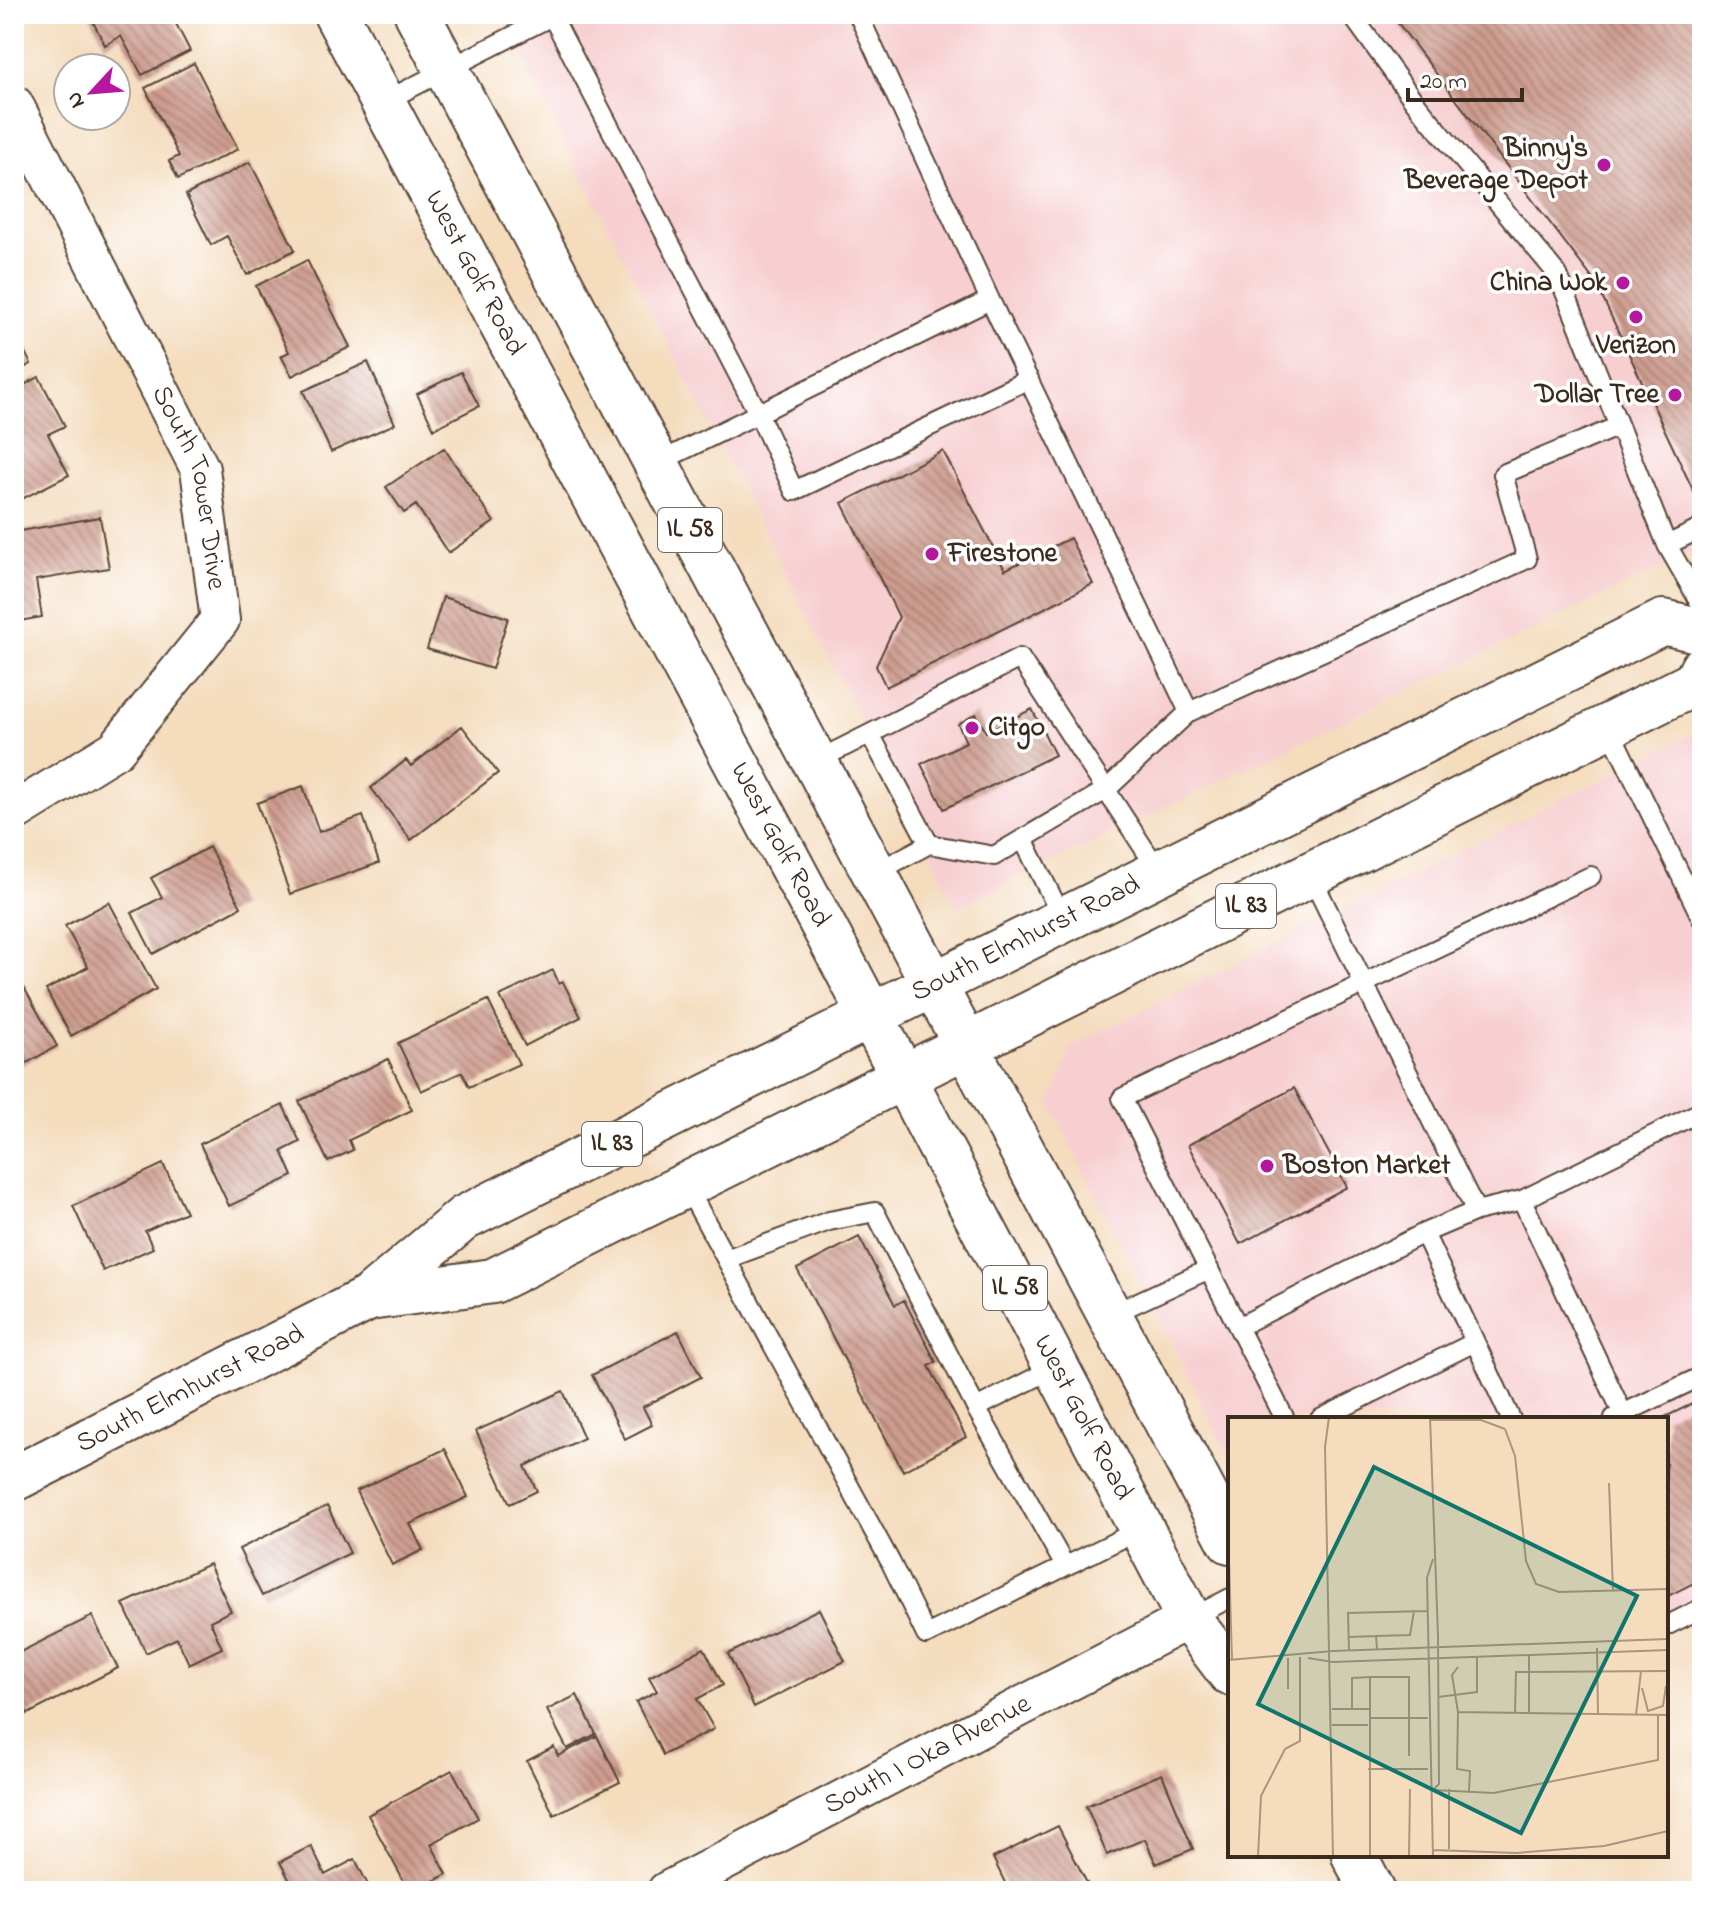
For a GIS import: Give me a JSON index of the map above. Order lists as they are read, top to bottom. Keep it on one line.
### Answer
{"streets":{"main road":["West Golf Road","IL 58","IL 83","South Elmhurst Road"],"street":["South Tower Drive","South I Oka Avenue"]},"crossings":[["West Golf Road","South Elmhurst Road"],["West Golf Road","South I Oka Avenue"],["IL 58","South Elmhurst Road"]],"places":["Binny's Beverage Depot","China Wok","Verizon","Dollar Tree","Firestone","Citgo","Boston Market"],"scale_bar":"20 m","north":"bottom left"}
